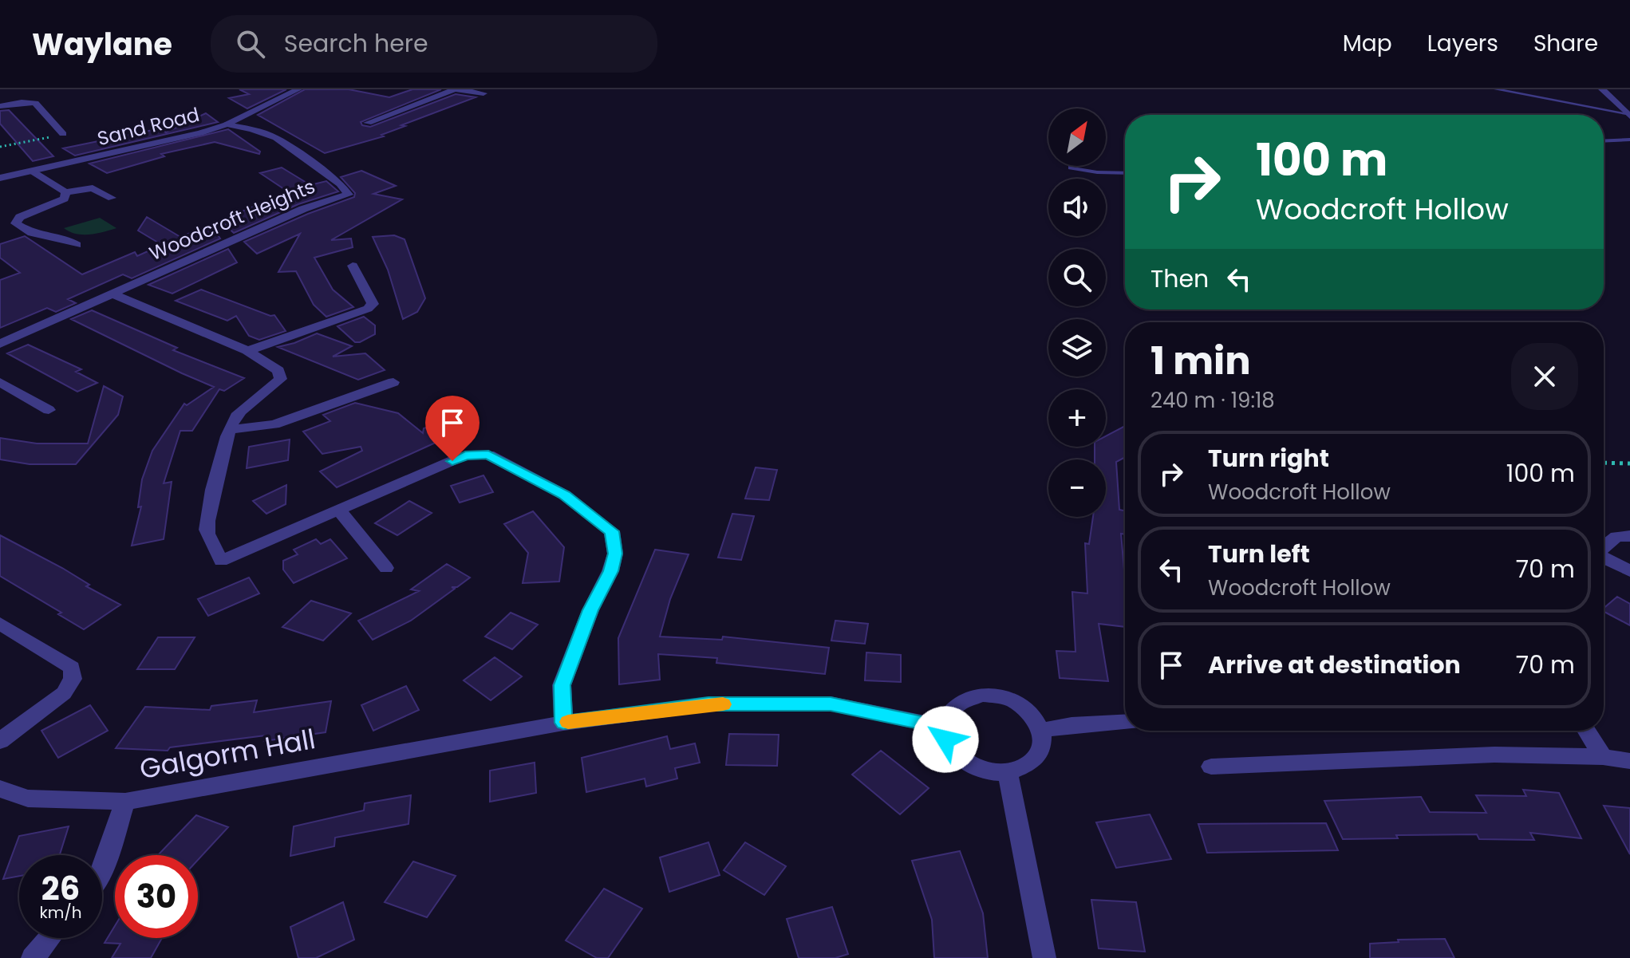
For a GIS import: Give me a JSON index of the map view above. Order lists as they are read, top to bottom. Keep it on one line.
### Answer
{"streets":{"street":["Sand Road","Woodcroft Heights","Galgorm Hall"]},"crossings":[["Sand Road","Woodcroft Heights"]],"north":"top right","page":{"header":"Waylane","search":"Search here","nav":["Map","Layers","Share"],"map_buttons":["+","−"],"turn":["100 m","Woodcroft Hollow"],"then":"Then","heading":["1 min","240 m · 19:18"],"list":[{"name":"Turn right","note":"Woodcroft Hollow","value":"100 m"},{"name":"Turn left","note":"Woodcroft Hollow","value":"70 m"},{"name":"Arrive at destination","value":"70 m"}],"speed":"26 km/h","limit":"30"}}
